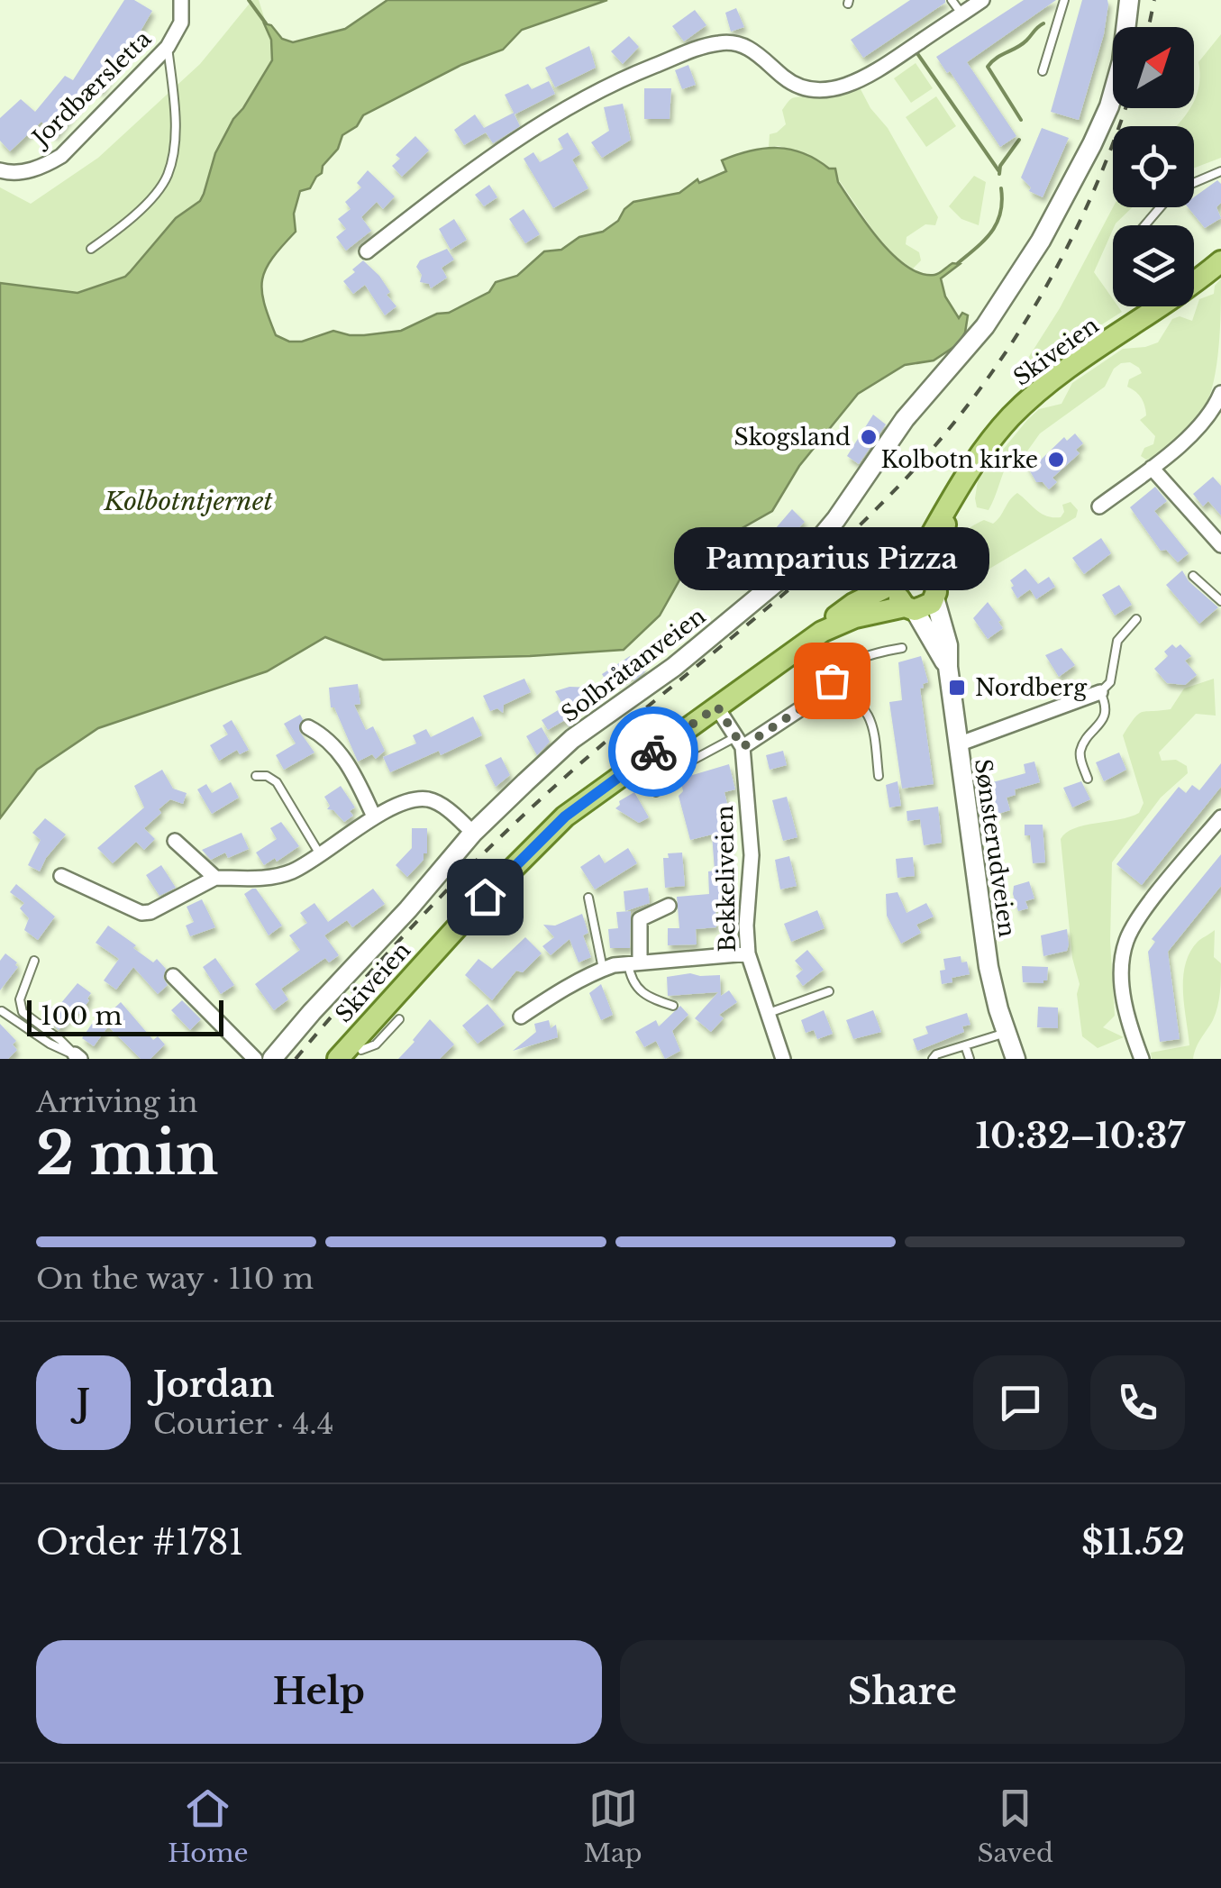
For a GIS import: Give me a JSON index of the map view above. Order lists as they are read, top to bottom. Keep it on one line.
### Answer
{"streets":{"main road":["Skiveien"],"street":["Jordbærsletta","Solbråtanveien","Sønsterudveien","Bekkeliveien"]},"crossings":[["Skiveien","Sønsterudveien"],["Skiveien","Bekkeliveien"]],"water":["Kolbotntjernet"],"places":{"other":["Skogsland","Kolbotn kirke","Pamparius Pizza"],"transit":["Nordberg"]},"scale_bar":"100 m","north":"top right","page":{"bubble":"Pamparius Pizza","scale":"100 m","heading":["2 min","Arriving in","10:32–10:37"],"panel":["Jordan","Courier · 4.4","Order #1781","$11.52"],"bar":"On the way · 110 m","round":"J","buttons":["Help","Share"],"tabs":["Home","Map","Saved"]}}
